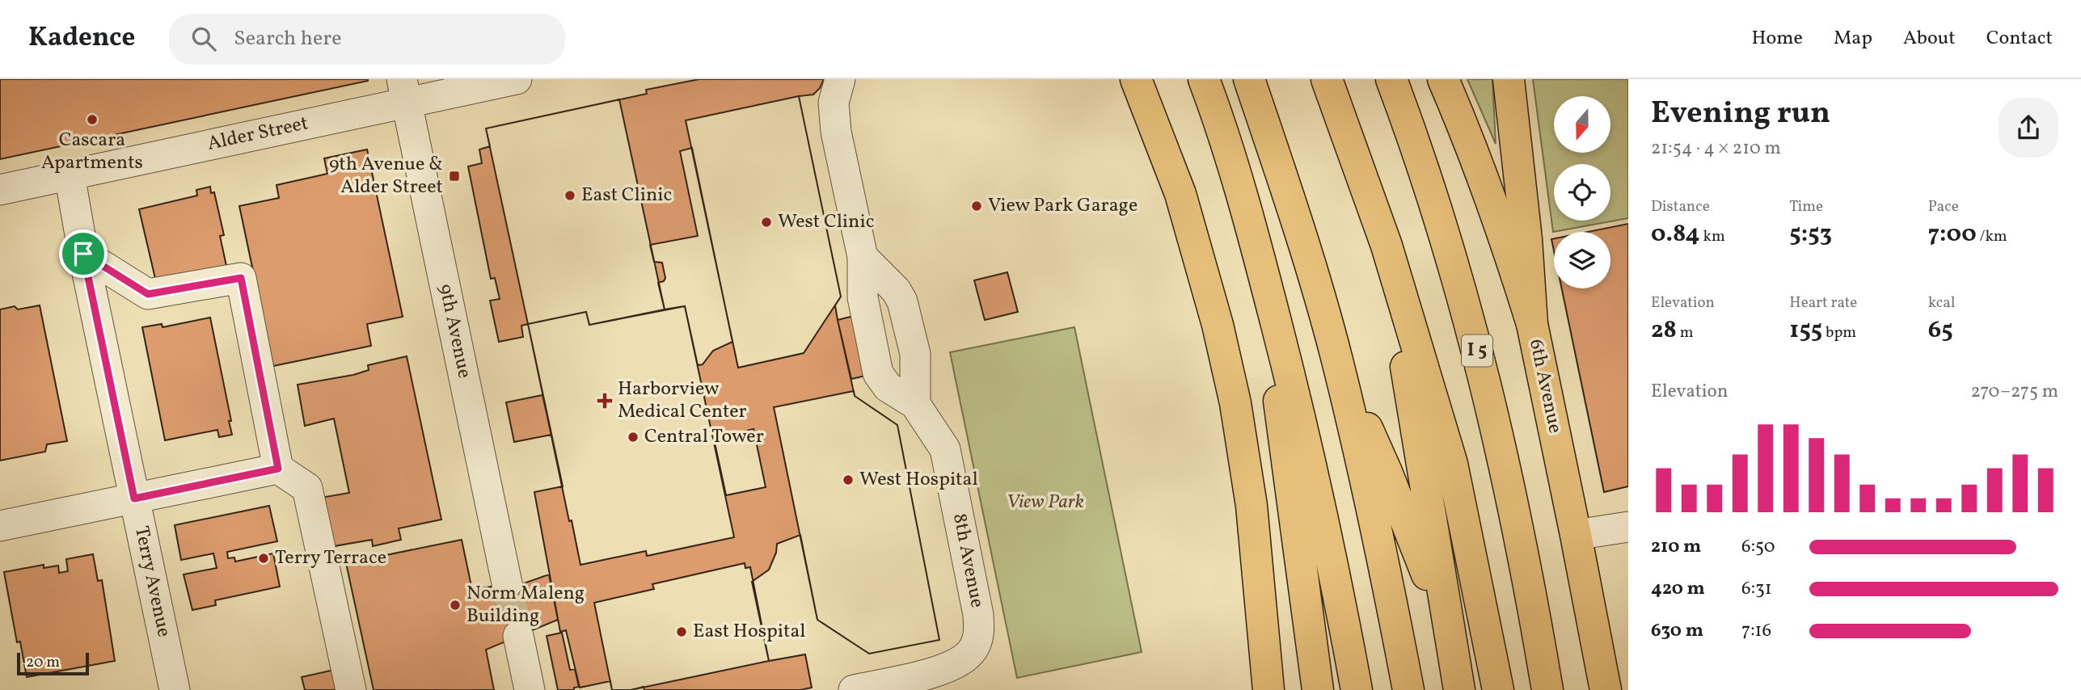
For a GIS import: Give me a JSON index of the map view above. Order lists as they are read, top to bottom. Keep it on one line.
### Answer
{"streets":{"main road":["I 5","6th Avenue"],"street":["Alder Street","9th Avenue","8th Avenue","Terry Avenue"]},"crossings":[["Alder Street","9th Avenue"],["Alder Street","Terry Avenue"]],"parks":["View Park"],"places":{"other":["Cascara Apartments","East Clinic","View Park Garage","West Clinic","Central Tower","West Hospital","Terry Terrace","Norm Maleng Building","East Hospital"],"transit":["9th Avenue & Alder Street"],"health":["Harborview Medical Center"]},"scale_bar":"20 m","north":"bottom","page":{"header":"Kadence","search":"Search here","nav":["Home","Map","About","Contact"],"heading":["Evening run","21:54 · 4 × 210 m"],"stats":[["Distance","0.84 km"],["Time","5:53"],["Pace","7:00 /km"],["Elevation","28 m"],["Heart rate","155 bpm"],["kcal","65"]],"chart":["Elevation","270–275 m"],"list":[{"name":"210 m","note":"6:50"},{"name":"420 m","note":"6:31"},{"name":"630 m","note":"7:16"}],"scale":"20 m"}}
